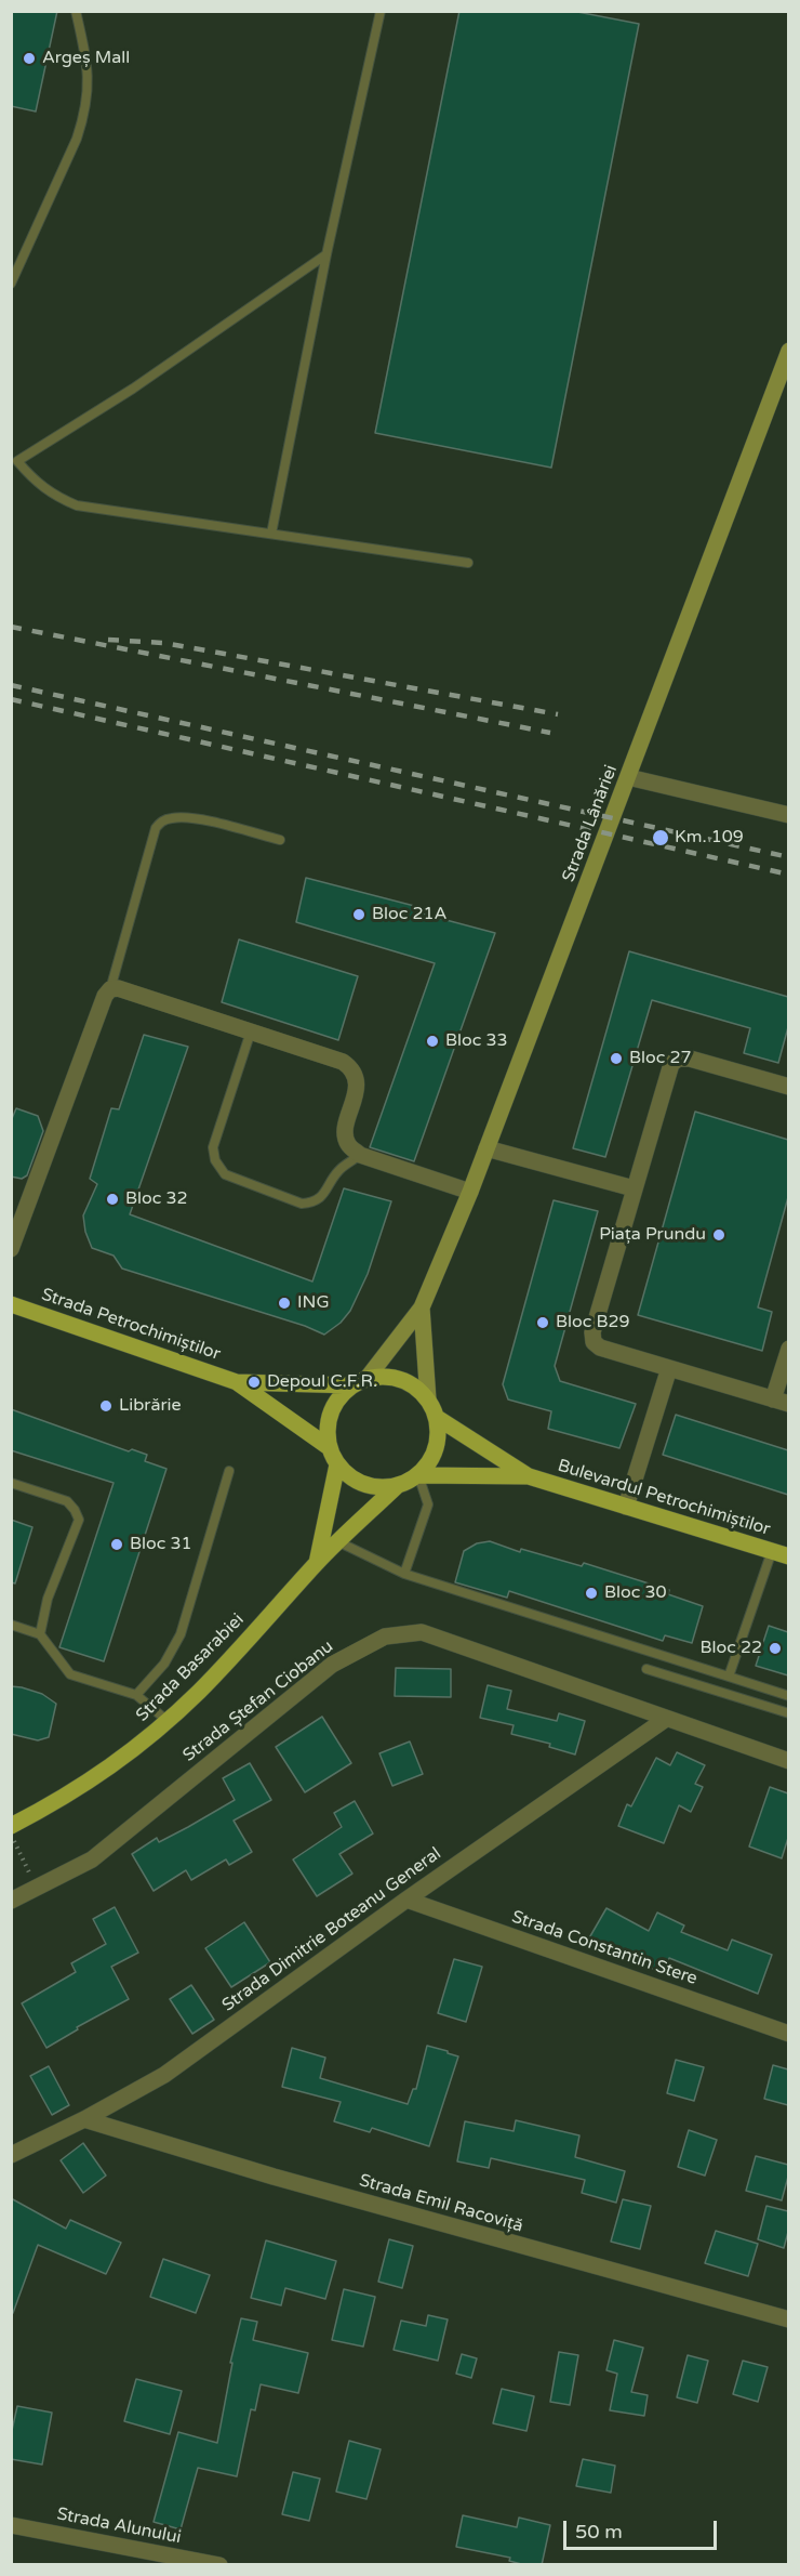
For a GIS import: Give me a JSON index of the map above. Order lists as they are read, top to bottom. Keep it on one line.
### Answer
{"streets":{"main road":["Strada Petrochimiștilor","Bulevardul Petrochimiștilor","Strada Basarabiei"],"street":["Strada Lânăriei","Strada Ștefan Ciobanu","Strada Dimitrie Boteanu General","Strada Constantin Stere","Strada Emil Racoviță","Strada Alunului"]},"crossings":[["Strada Petrochimiștilor","Bulevardul Petrochimiștilor"],["Strada Petrochimiștilor","Strada Basarabiei"],["Bulevardul Petrochimiștilor","Strada Basarabiei"],["Strada Ștefan Ciobanu","Strada Dimitrie Boteanu General"],["Strada Dimitrie Boteanu General","Strada Constantin Stere"],["Strada Dimitrie Boteanu General","Strada Emil Racoviță"]],"places":["Argeș Mall","Km. 109","Bloc 21A","Bloc 33","Bloc 27","Bloc 32","Piața Prundu","ING","Bloc B29","Depoul C.F.R.","Librărie","Bloc 31","Bloc 30","Bloc 22"],"scale_bar":"50 m"}
